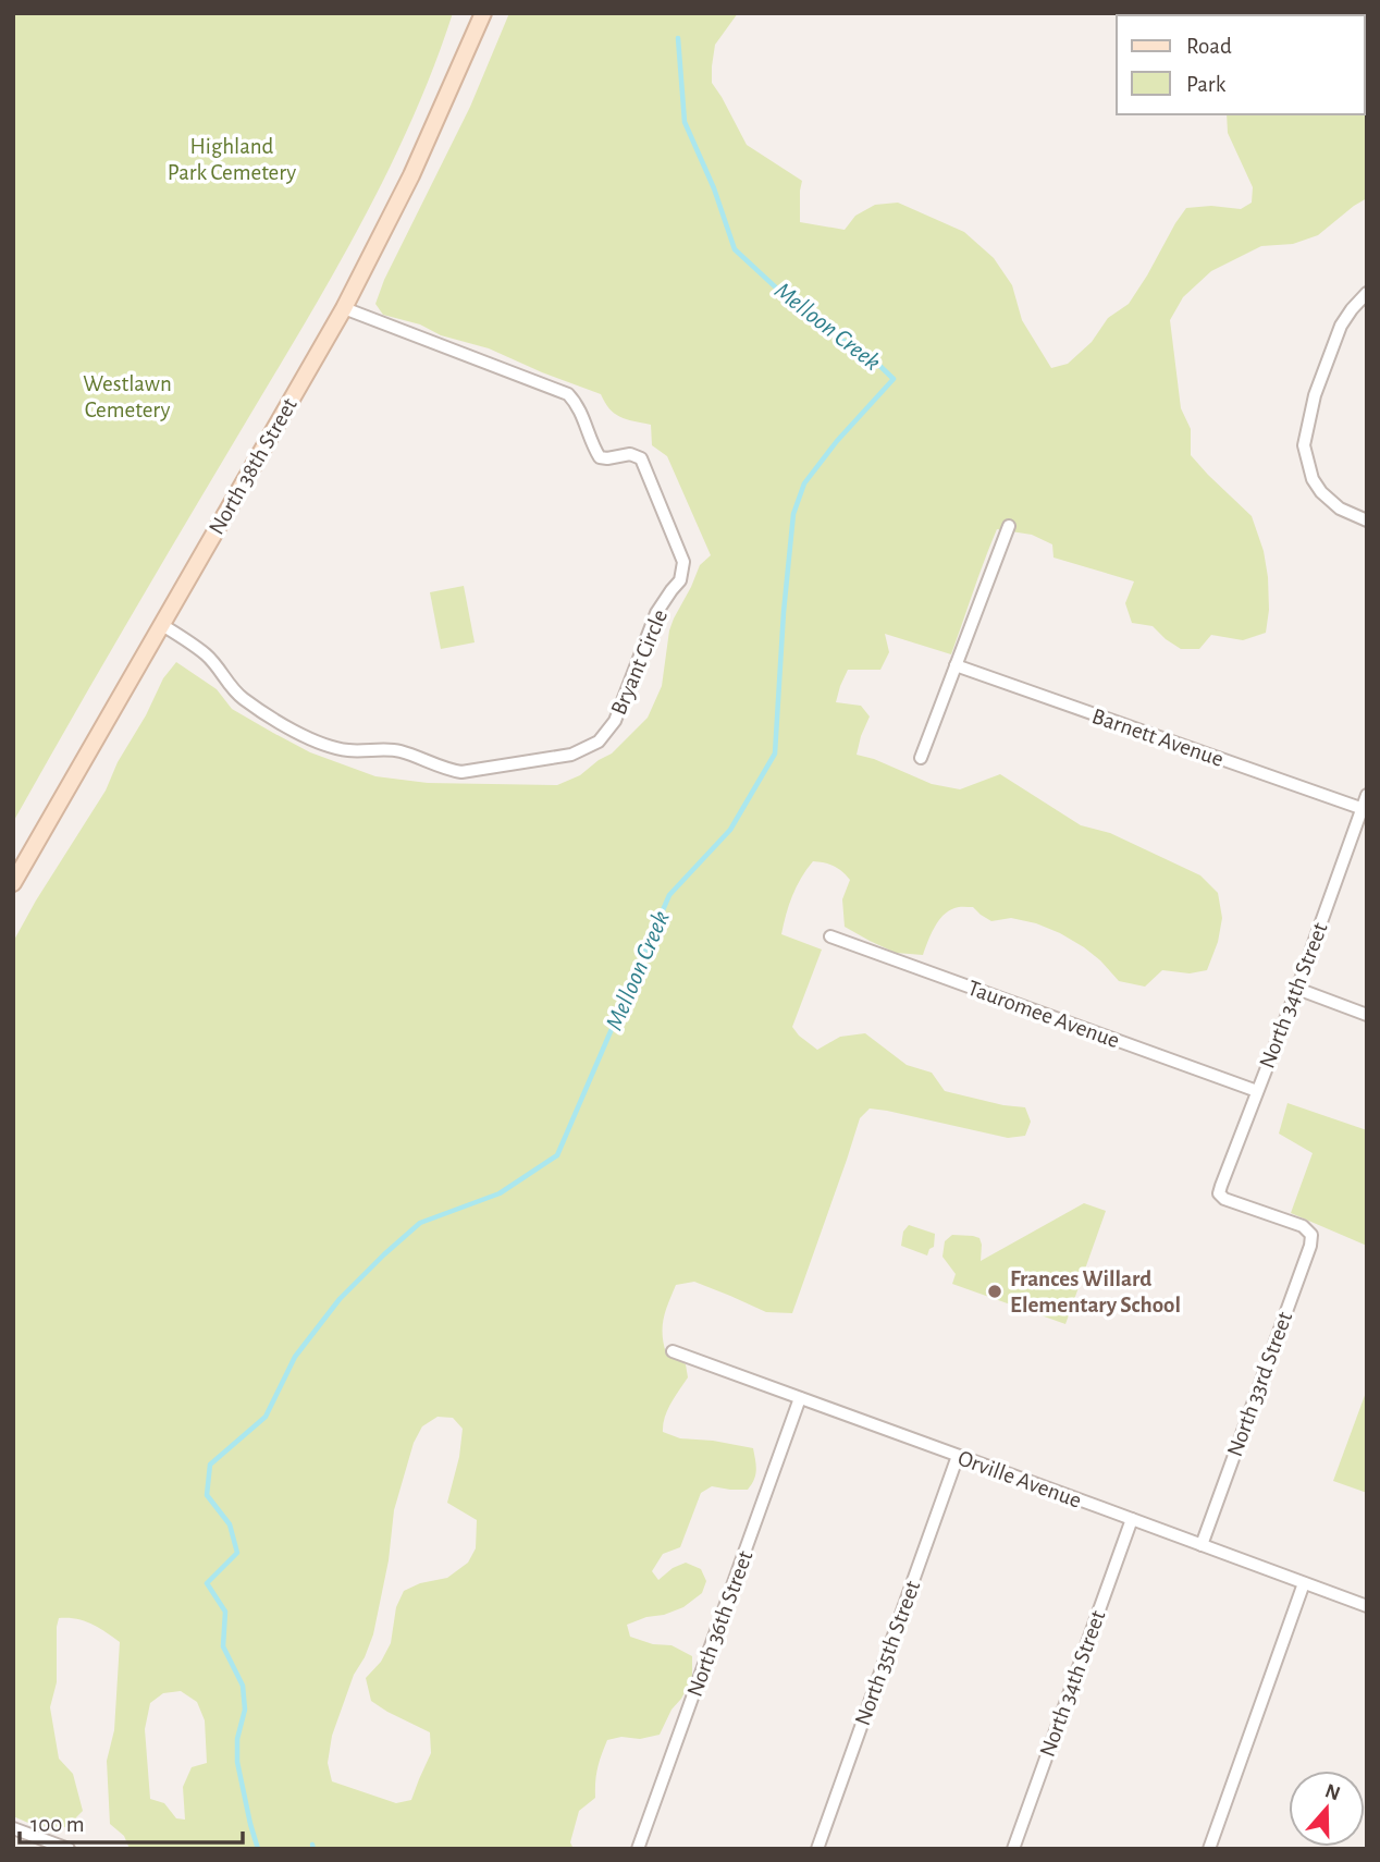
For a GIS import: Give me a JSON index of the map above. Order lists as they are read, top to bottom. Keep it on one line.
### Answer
{"streets":{"main road":["North 38th Street"],"street":["Bryant Circle","Barnett Avenue","North 34th Street","Tauromee Avenue","North 33rd Street","Orville Avenue","North 36th Street","North 35th Street"]},"crossings":[["North 38th Street","Bryant Circle"],["Barnett Avenue","North 34th Street"],["North 34th Street","Tauromee Avenue"],["North 34th Street","North 33rd Street"],["North 34th Street","Orville Avenue"],["North 33rd Street","Orville Avenue"],["Orville Avenue","North 36th Street"],["Orville Avenue","North 35th Street"]],"water":["Melloon Creek"],"parks":["Highland Park Cemetery","Westlawn Cemetery"],"places":["Frances Willard Elementary School"],"legend":["Road","Park"],"scale_bar":"100 m","north":"top"}
